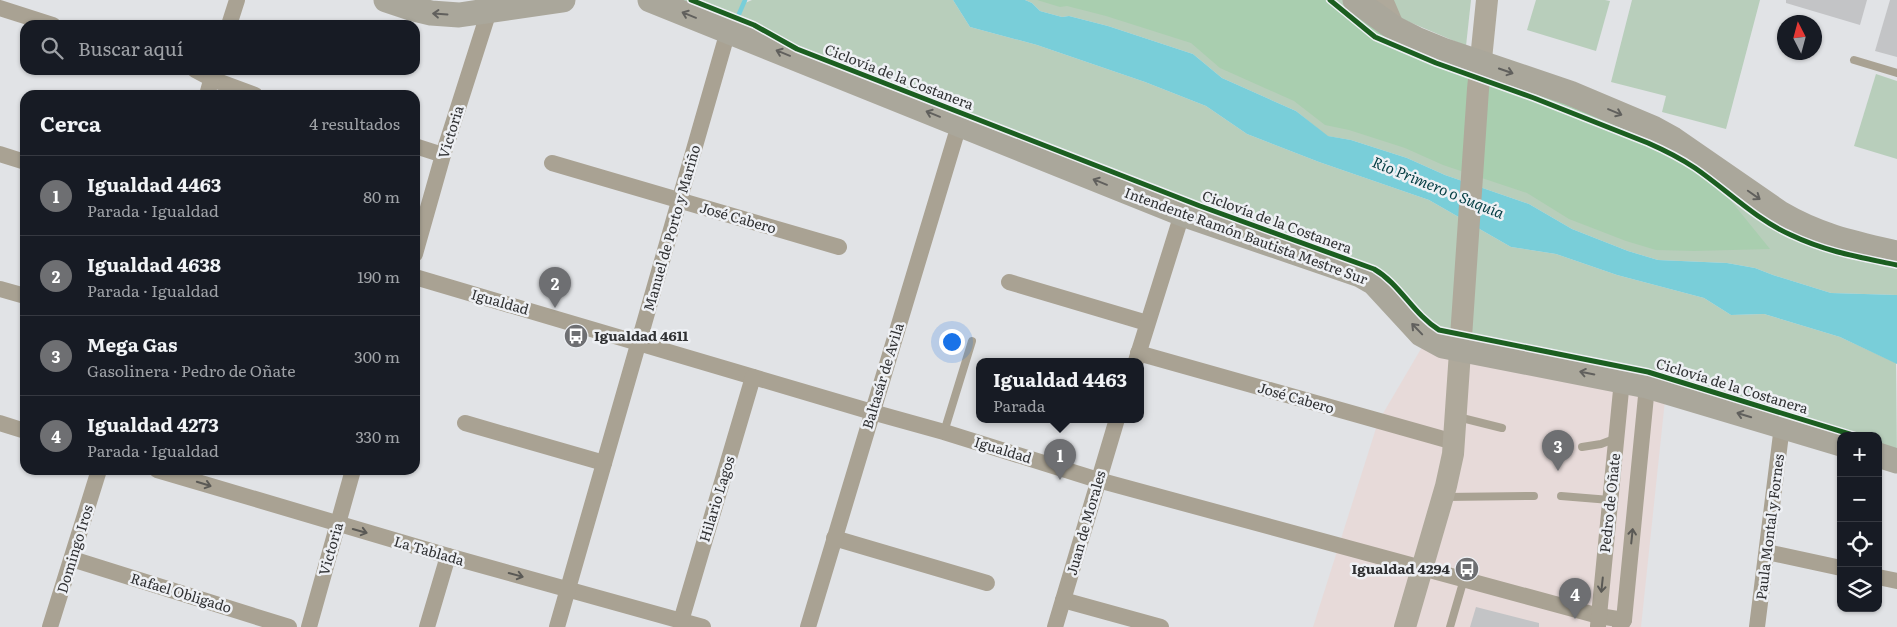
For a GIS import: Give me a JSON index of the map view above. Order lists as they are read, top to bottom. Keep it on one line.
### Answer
{"streets":{"main road":["Intendente Ramón Bautista Mestre Sur"],"street":["Victoria","José Cabero","Manuel de Porto y Mariño","Igualdad","Baltasár de Avila","Hilario Lagos","Pedro de Oñate","Juan de Morales","Paula Montal y Fornes","Domingo Iros","La Tablada","Rafael Obligado"],"cycle path":["Ciclovía de la Costanera"]},"crossings":[["Victoria","La Tablada"],["José Cabero","Manuel de Porto y Mariño"],["Manuel de Porto y Mariño","Intendente Ramón Bautista Mestre Sur"],["Manuel de Porto y Mariño","Igualdad"],["Manuel de Porto y Mariño","La Tablada"],["Intendente Ramón Bautista Mestre Sur","Baltasár de Avila"],["Intendente Ramón Bautista Mestre Sur","Pedro de Oñate"],["Intendente Ramón Bautista Mestre Sur","Paula Montal y Fornes"],["Igualdad","Baltasár de Avila"],["Igualdad","Hilario Lagos"],["Igualdad","Pedro de Oñate"],["Igualdad","Juan de Morales"],["Hilario Lagos","La Tablada"],["Domingo Iros","Rafael Obligado"]],"one_way":["Intendente Ramón Bautista Mestre Sur"],"water":["Río Primero o Suquía"],"places":{"bus stop":["Igualdad 4611","Igualdad 4294"]},"north":"top","page":{"search":"Buscar aquí","heading":["Cerca","4 resultados"],"list":[{"mark":"1","name":"Igualdad 4463","note":"Parada · Igualdad","value":"80 m"},{"mark":"2","name":"Igualdad 4638","note":"Parada · Igualdad","value":"190 m"},{"mark":"3","name":"Mega Gas","note":"Gasolinera · Pedro de Oñate","value":"300 m"},{"mark":"4","name":"Igualdad 4273","note":"Parada · Igualdad","value":"330 m"}],"pins":["2","3","1","4"],"popup":["Igualdad 4463","Parada"],"map_buttons":["+","−"]}}
